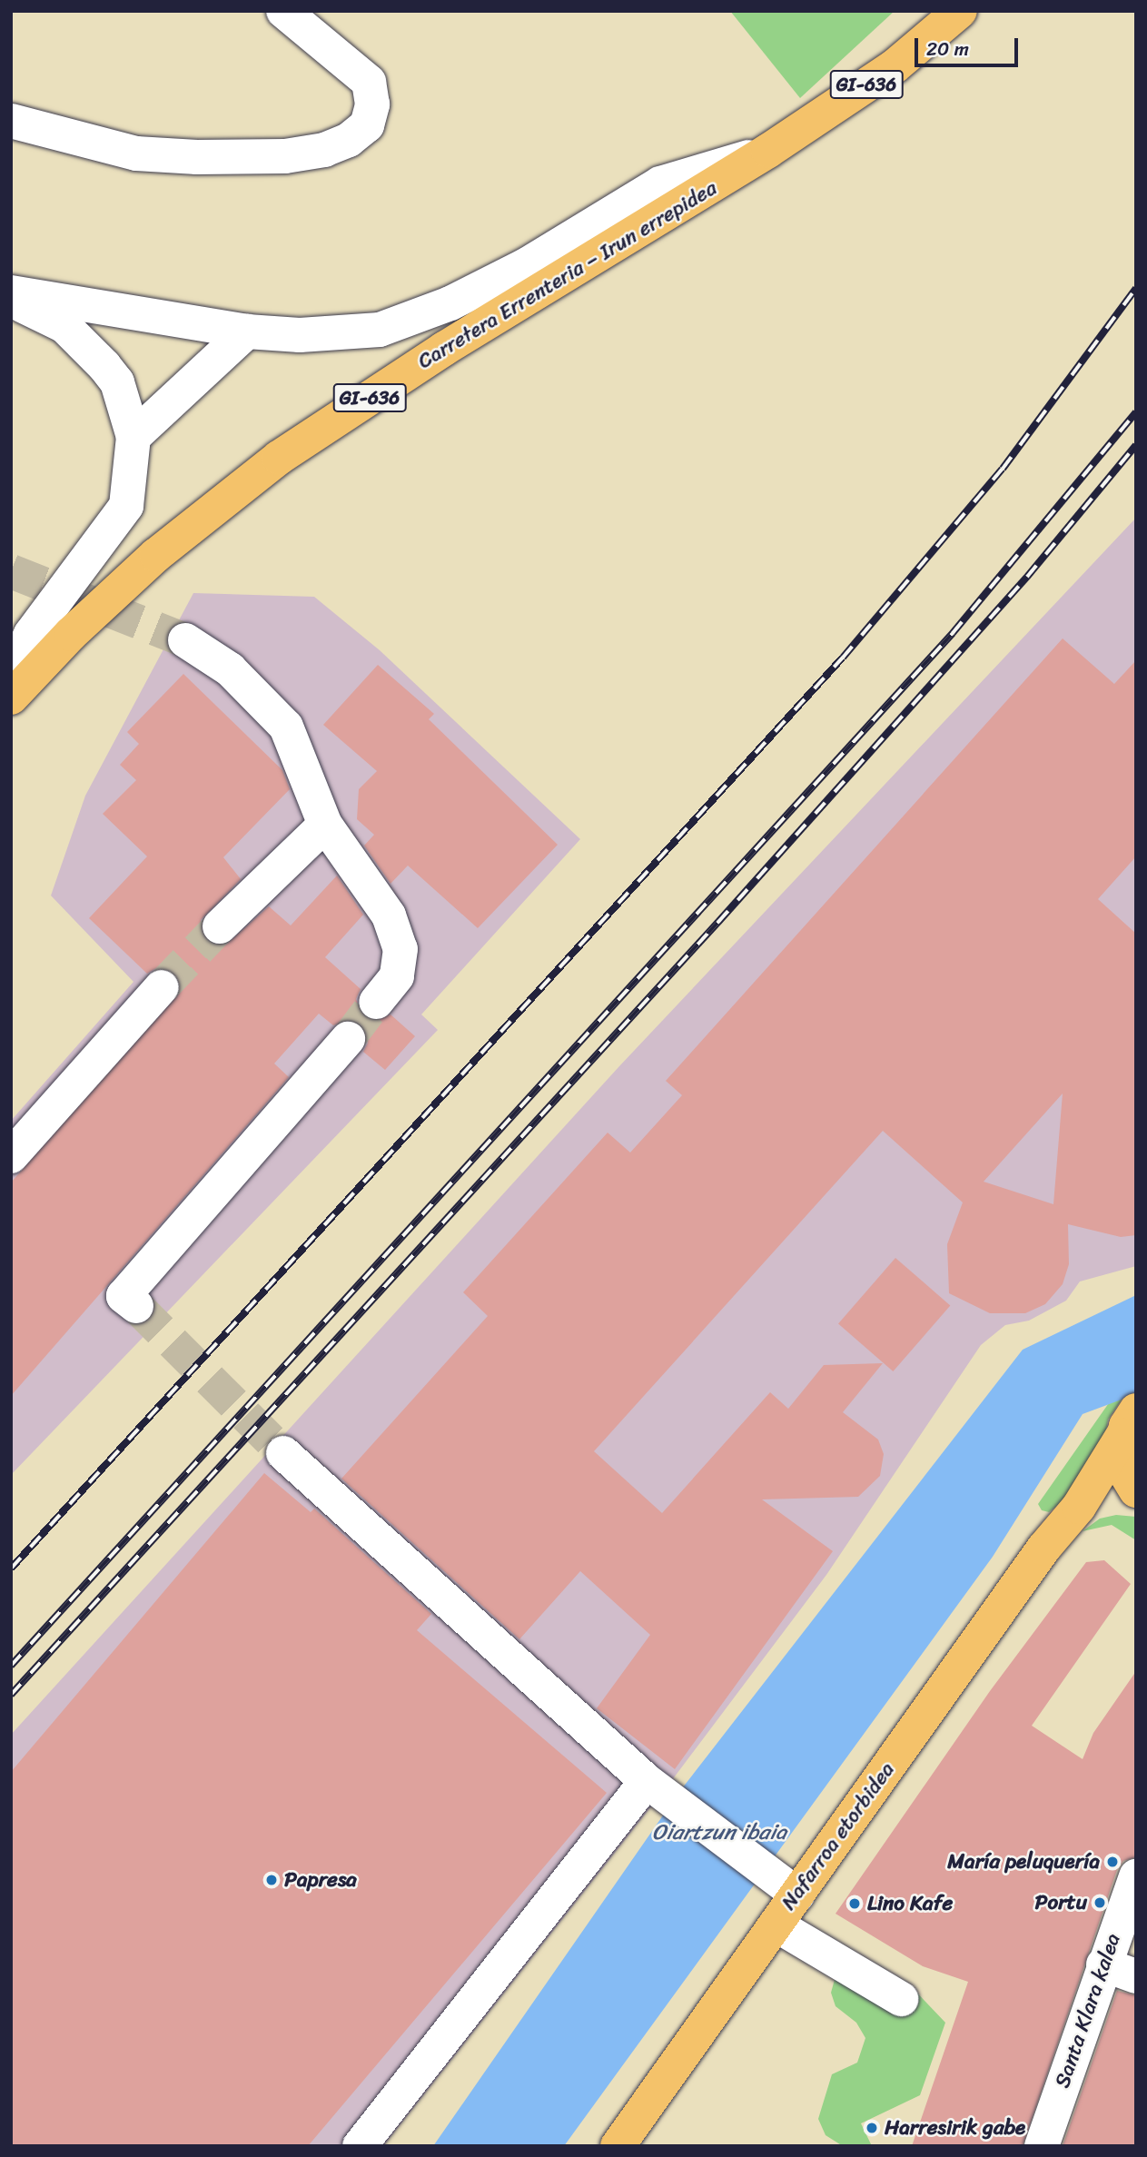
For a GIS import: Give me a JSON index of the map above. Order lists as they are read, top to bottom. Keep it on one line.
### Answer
{"streets":{"main road":["GI-636","Carretera Errenteria – Irun errepidea","Nafarroa etorbidea"],"street":["Santa Klara kalea"]},"water":["Oiartzun ibaia"],"places":["María peluquería","Papresa","Portu","Lino Kafe","Harresirik gabe"],"scale_bar":"20 m"}
